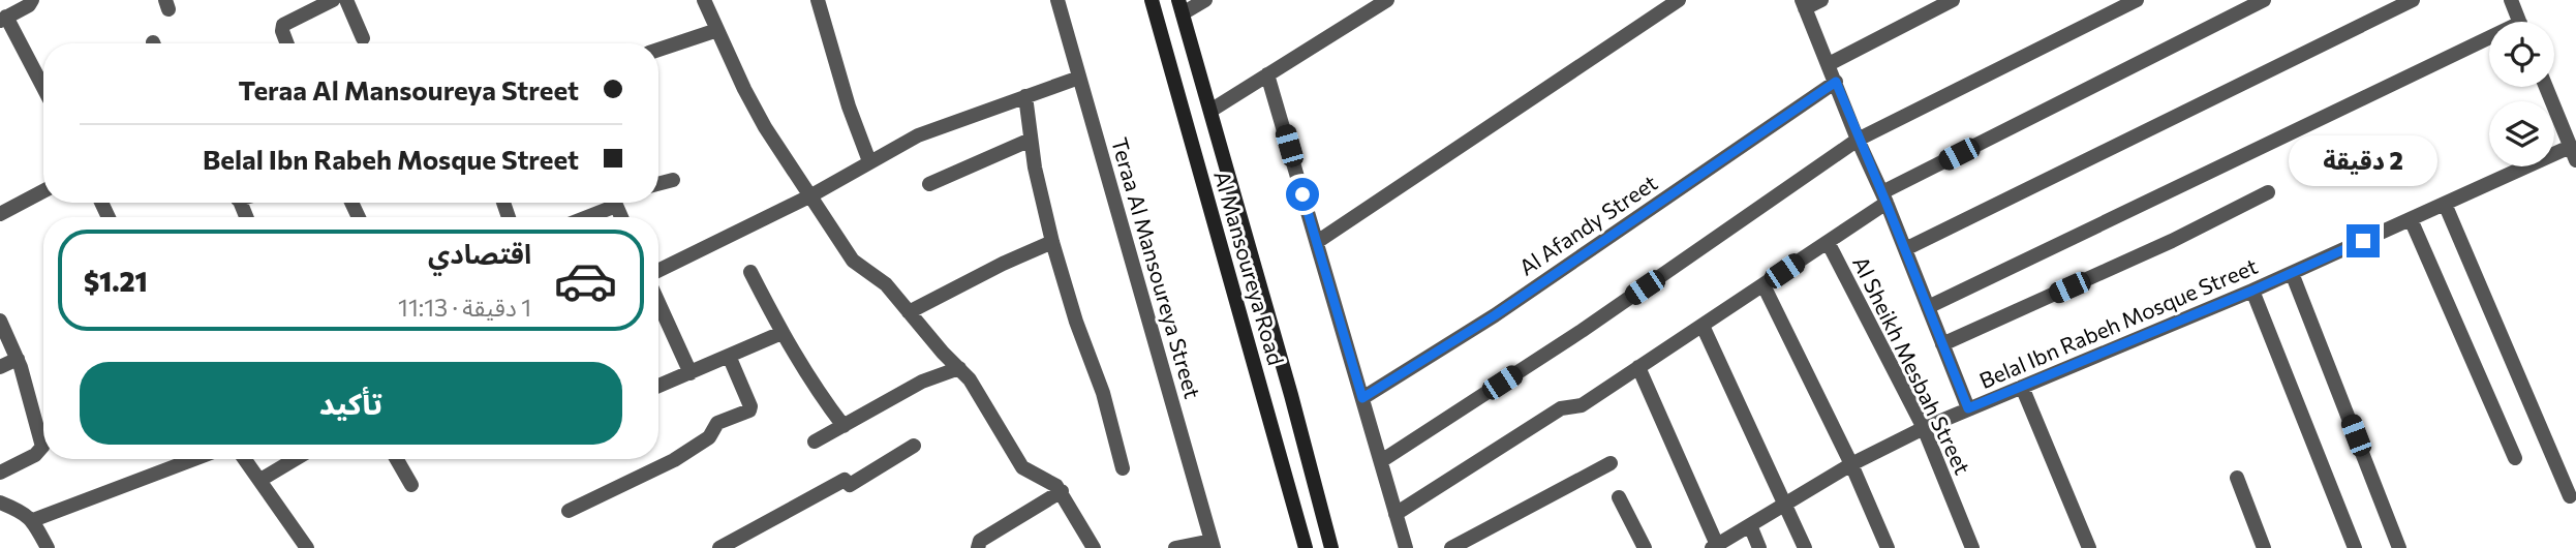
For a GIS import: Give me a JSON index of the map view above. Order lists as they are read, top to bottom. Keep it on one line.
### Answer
{"streets":{"main road":["Al Mansoureya Road"],"street":["Al Afandy Street","Teraa Al Mansoureya Street","Belal Ibn Rabeh Mosque Street","Al Sheikh Mesbah Street"]},"crossings":[["Belal Ibn Rabeh Mosque Street","Al Sheikh Mesbah Street"]],"page":{"banner":["Teraa Al Mansoureya Street","Belal Ibn Rabeh Mosque Street"],"bubble":"2 دقيقة","list":[{"name":"اقتصادي","note":"1 دقيقة · 11:13","value":"$1.21"}],"buttons":"تأكيد"}}
